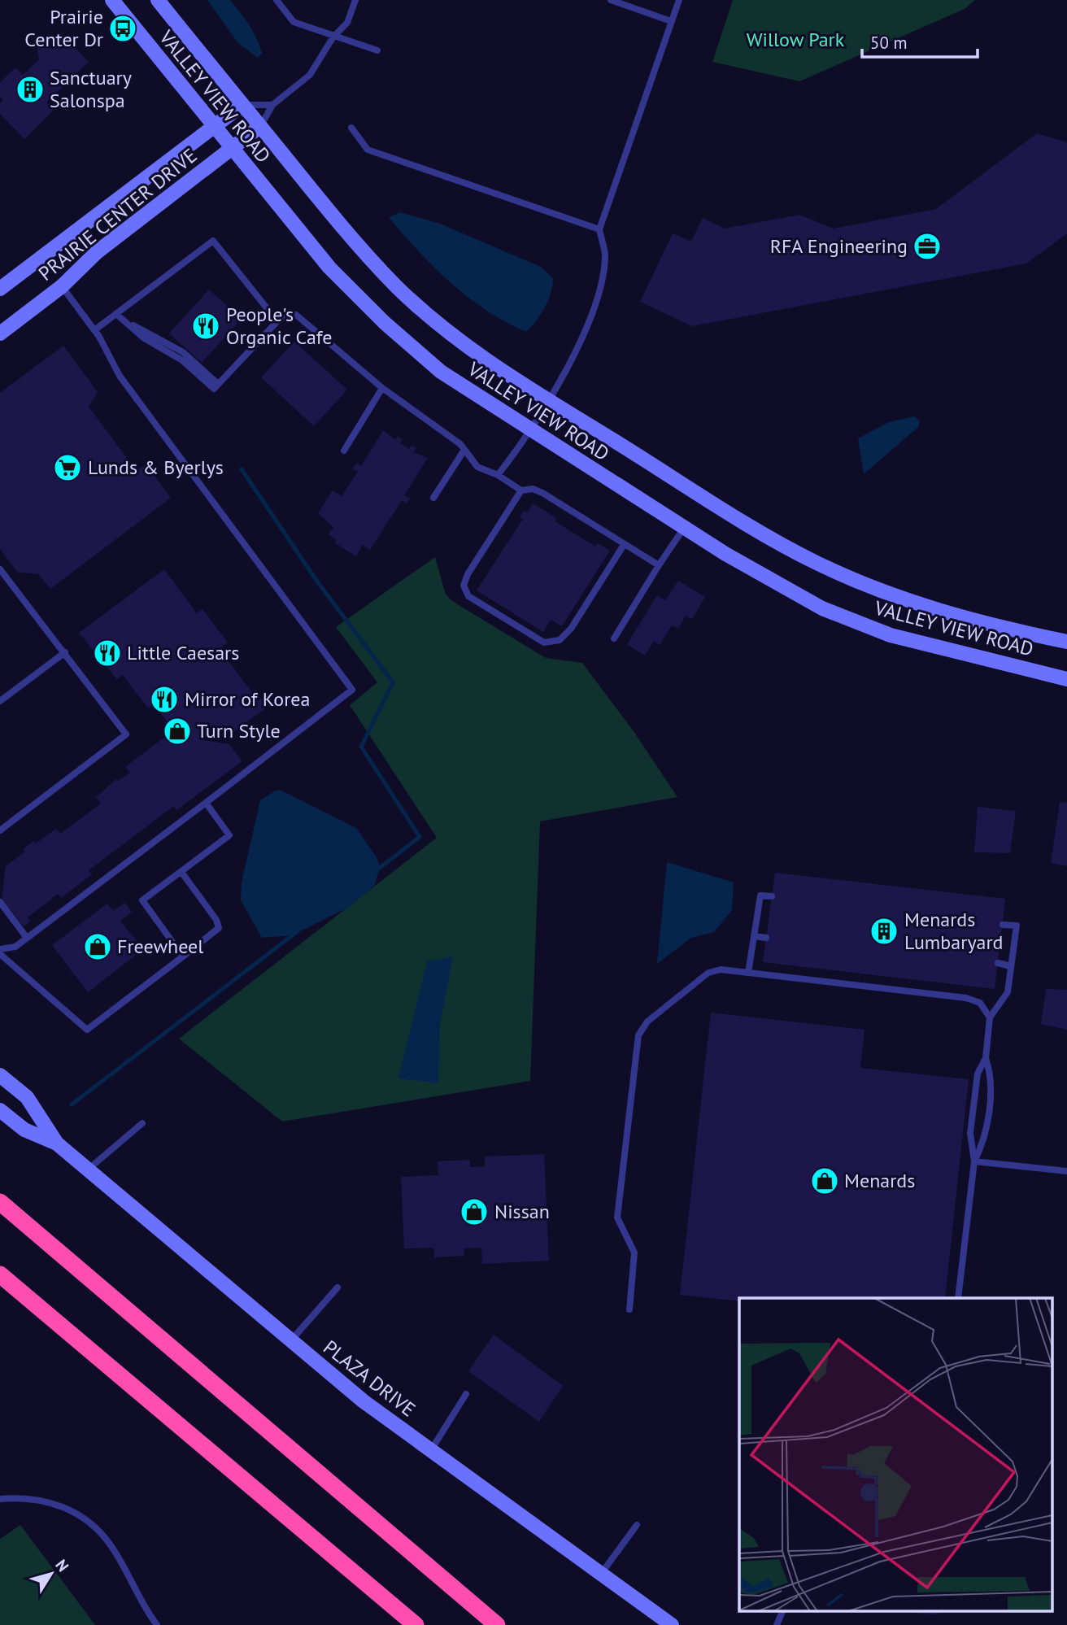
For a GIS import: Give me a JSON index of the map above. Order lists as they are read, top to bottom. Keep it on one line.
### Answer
{"streets":{"main road":["VALLEY VIEW ROAD","PRAIRIE CENTER DRIVE","PLAZA DRIVE"]},"crossings":[["VALLEY VIEW ROAD","PRAIRIE CENTER DRIVE"]],"parks":["Willow Park"],"places":{"bus stop":["Prairie Center Dr"],"building":["Sanctuary Salonspa","Menards Lumbaryard"],"office":["RFA Engineering"],"restaurant":["People's Organic Cafe","Little Caesars","Mirror of Korea"],"supermarket":["Lunds & Byerlys"],"shop":["Turn Style","Freewheel","Menards","Nissan"]},"scale_bar":"50 m","north":"top right"}
